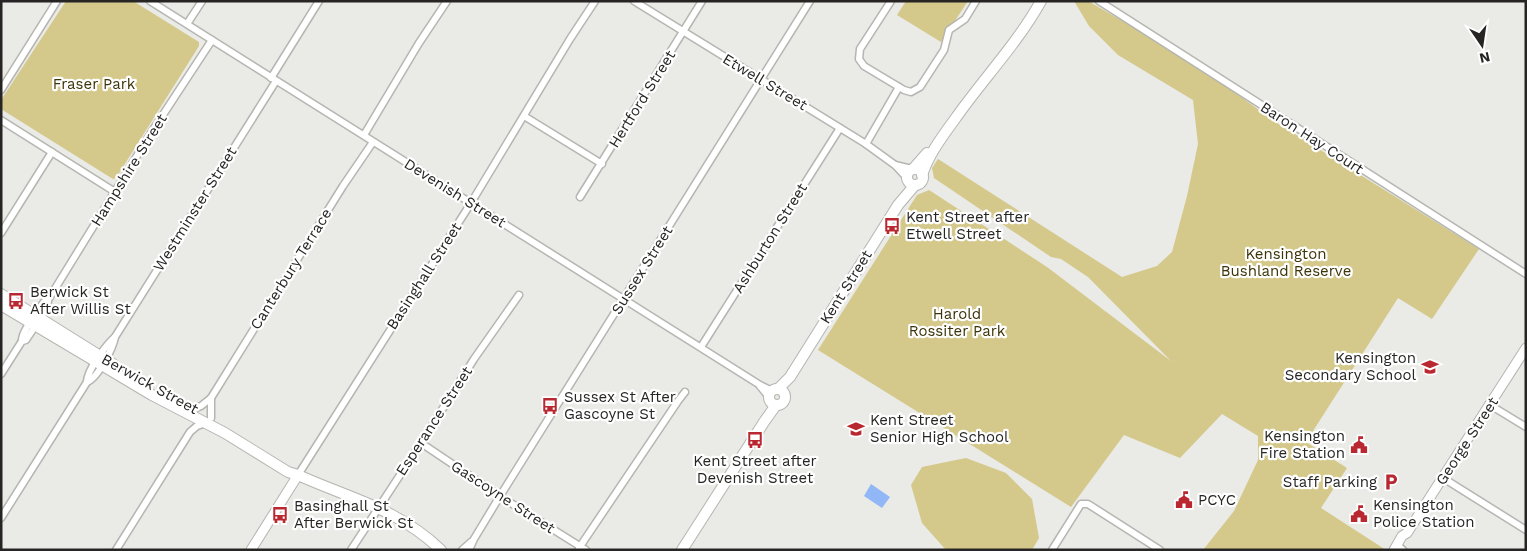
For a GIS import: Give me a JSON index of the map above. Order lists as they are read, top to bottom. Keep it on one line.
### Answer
{"streets":{"main road":["Basinghall Street","Kent Street","Berwick Street","George Street"],"street":["Etwell Street","Hertford Street","Baron Hay Court","Hampshire Street","Devenish Street","Westminster Street","Ashburton Street","Canterbury Terrace","Sussex Street","Esperance Street","Gascoyne Street"]},"crossings":[["Etwell Street","Hertford Street"],["Etwell Street","Ashburton Street"],["Etwell Street","Sussex Street"],["Etwell Street","Kent Street"],["Hampshire Street","Devenish Street"],["Hampshire Street","Berwick Street"],["Devenish Street","Westminster Street"],["Devenish Street","Ashburton Street"],["Devenish Street","Canterbury Terrace"],["Devenish Street","Sussex Street"],["Devenish Street","Basinghall Street"],["Devenish Street","Kent Street"],["Westminster Street","Berwick Street"],["Canterbury Terrace","Berwick Street"],["Sussex Street","Gascoyne Street"],["Basinghall Street","Berwick Street"],["Berwick Street","Esperance Street"],["Esperance Street","Gascoyne Street"]],"parks":["Fraser Park","Kensington Bushland Reserve","Harold Rossiter Park"],"places":{"bus stop":["Kent Street after Etwell Street","Berwick St After Willis St","Sussex St After Gascoyne St","Kent Street after Devenish Street","Basinghall St After Berwick St"],"school or university":["Kensington Secondary School","Kent Street Senior High School"],"public building":["Kensington Fire Station","PCYC","Kensington Police Station"],"parking":["Staff Parking"]},"north":"bottom"}
